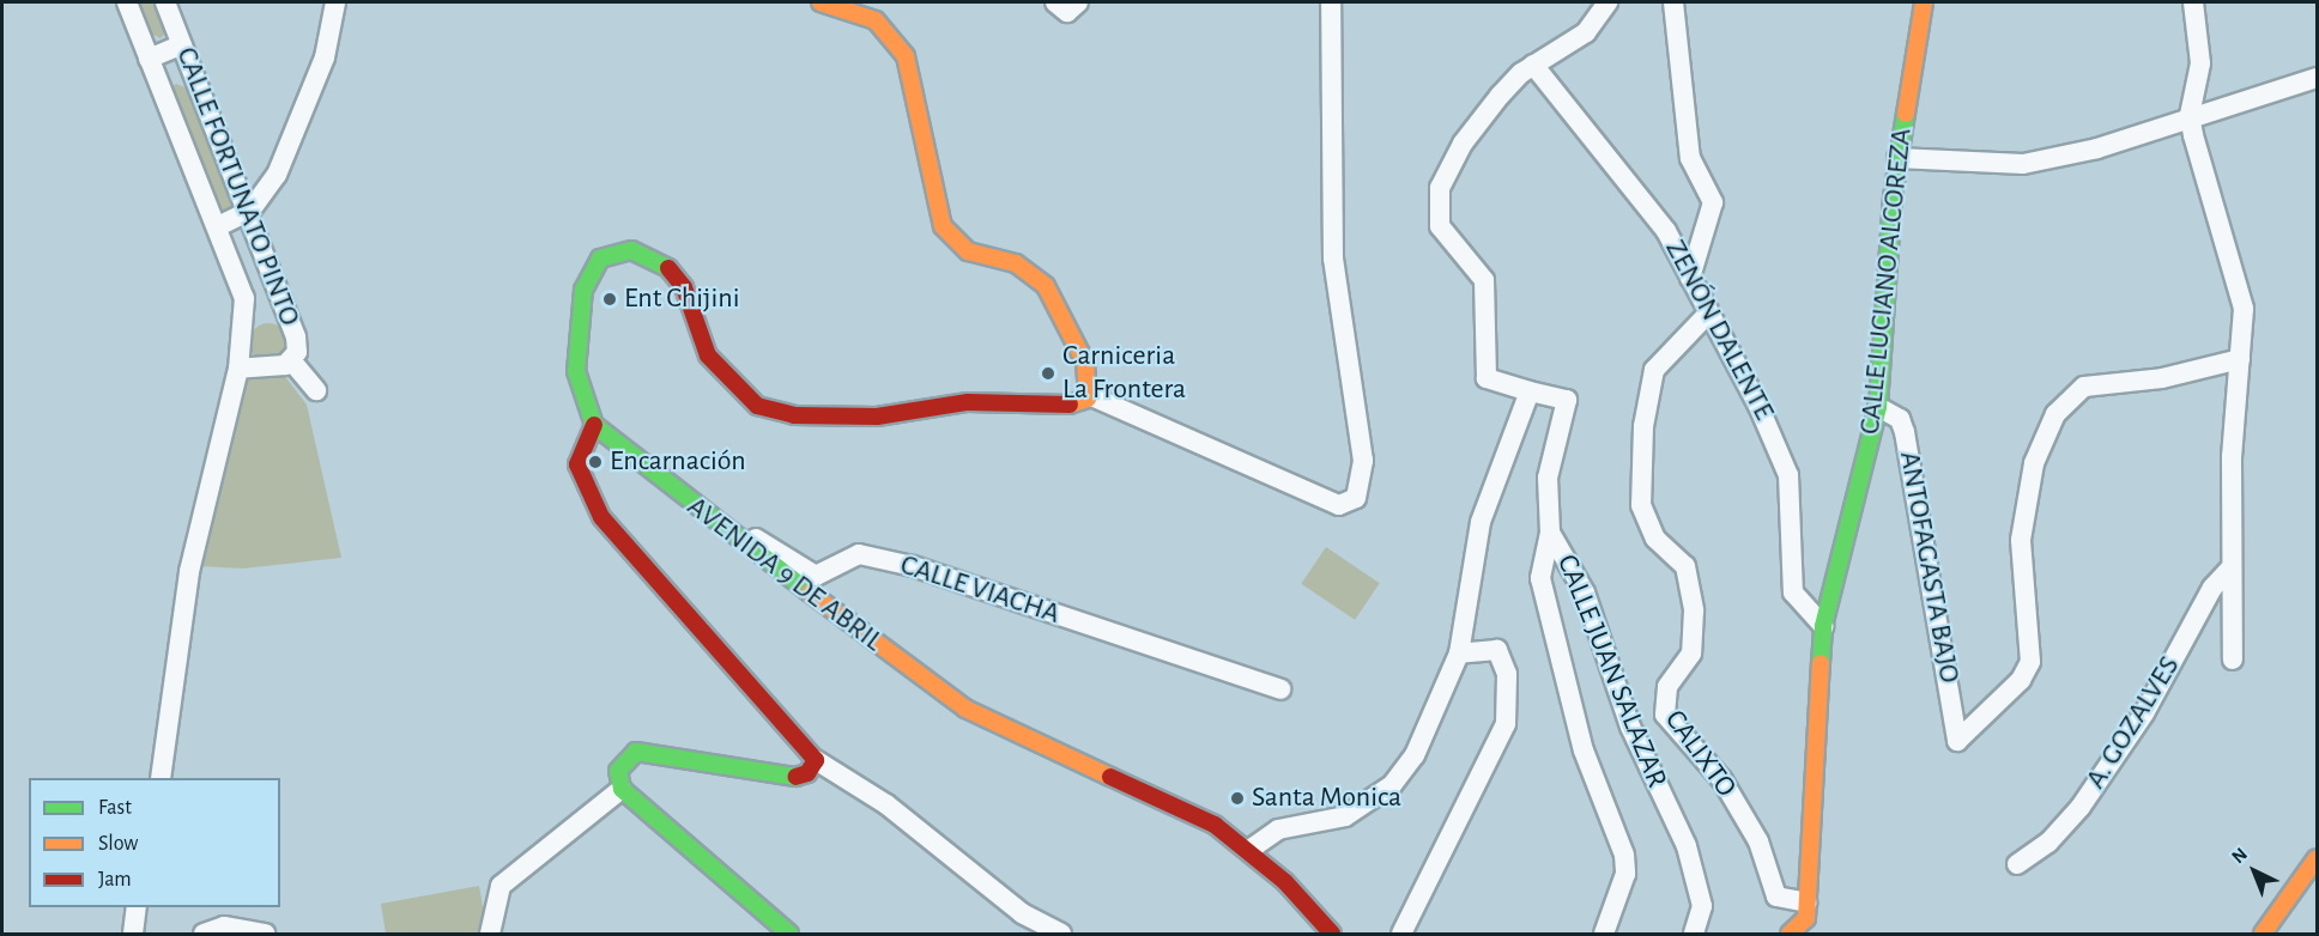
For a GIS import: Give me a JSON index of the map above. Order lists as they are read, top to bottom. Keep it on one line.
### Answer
{"streets":{"main road":["CALLE LUCIANO ALCOREZA","AVENIDA 9 DE ABRIL"],"street":["CALLE FORTUNATO PINTO","ZENÓN DALENTE","ANTOFAGASTA BAJO","CALLE VIACHA","CALLE JUAN SALAZAR","A. GOZALVES","CALIXTO"]},"crossings":[["CALLE LUCIANO ALCOREZA","ZENÓN DALENTE"],["CALLE LUCIANO ALCOREZA","ANTOFAGASTA BAJO"],["CALLE LUCIANO ALCOREZA","CALIXTO"],["ZENÓN DALENTE","CALIXTO"],["AVENIDA 9 DE ABRIL","CALLE VIACHA"]],"places":["Ent Chijini","Carniceria La Frontera","Encarnación","Santa Monica"],"legend":["Fast","Slow","Jam"],"north":"top left"}
